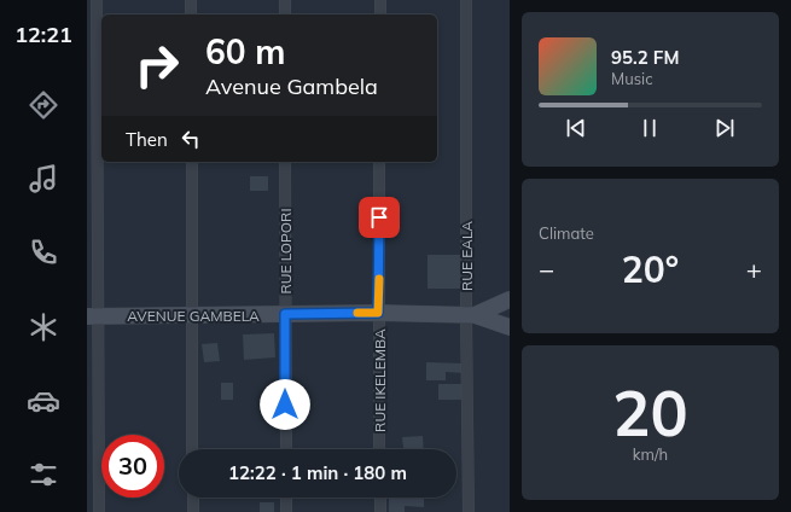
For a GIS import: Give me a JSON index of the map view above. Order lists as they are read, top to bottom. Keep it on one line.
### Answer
{"streets":{"street":["RUE LOPORI","RUE EALA","AVENUE GAMBELA","RUE IKELEMBA"]},"crossings":[["RUE LOPORI","AVENUE GAMBELA"],["RUE EALA","AVENUE GAMBELA"],["AVENUE GAMBELA","RUE IKELEMBA"]],"page":{"tabs":"12:21","turn":["60 m","Avenue Gambela"],"song":["95.2 FM","Music"],"then":"Then","tile":["Climate",["20","km/h"]],"heat":["−","20°","+"],"limit":"30","trip":"12:22 · 1 min · 180 m"}}
